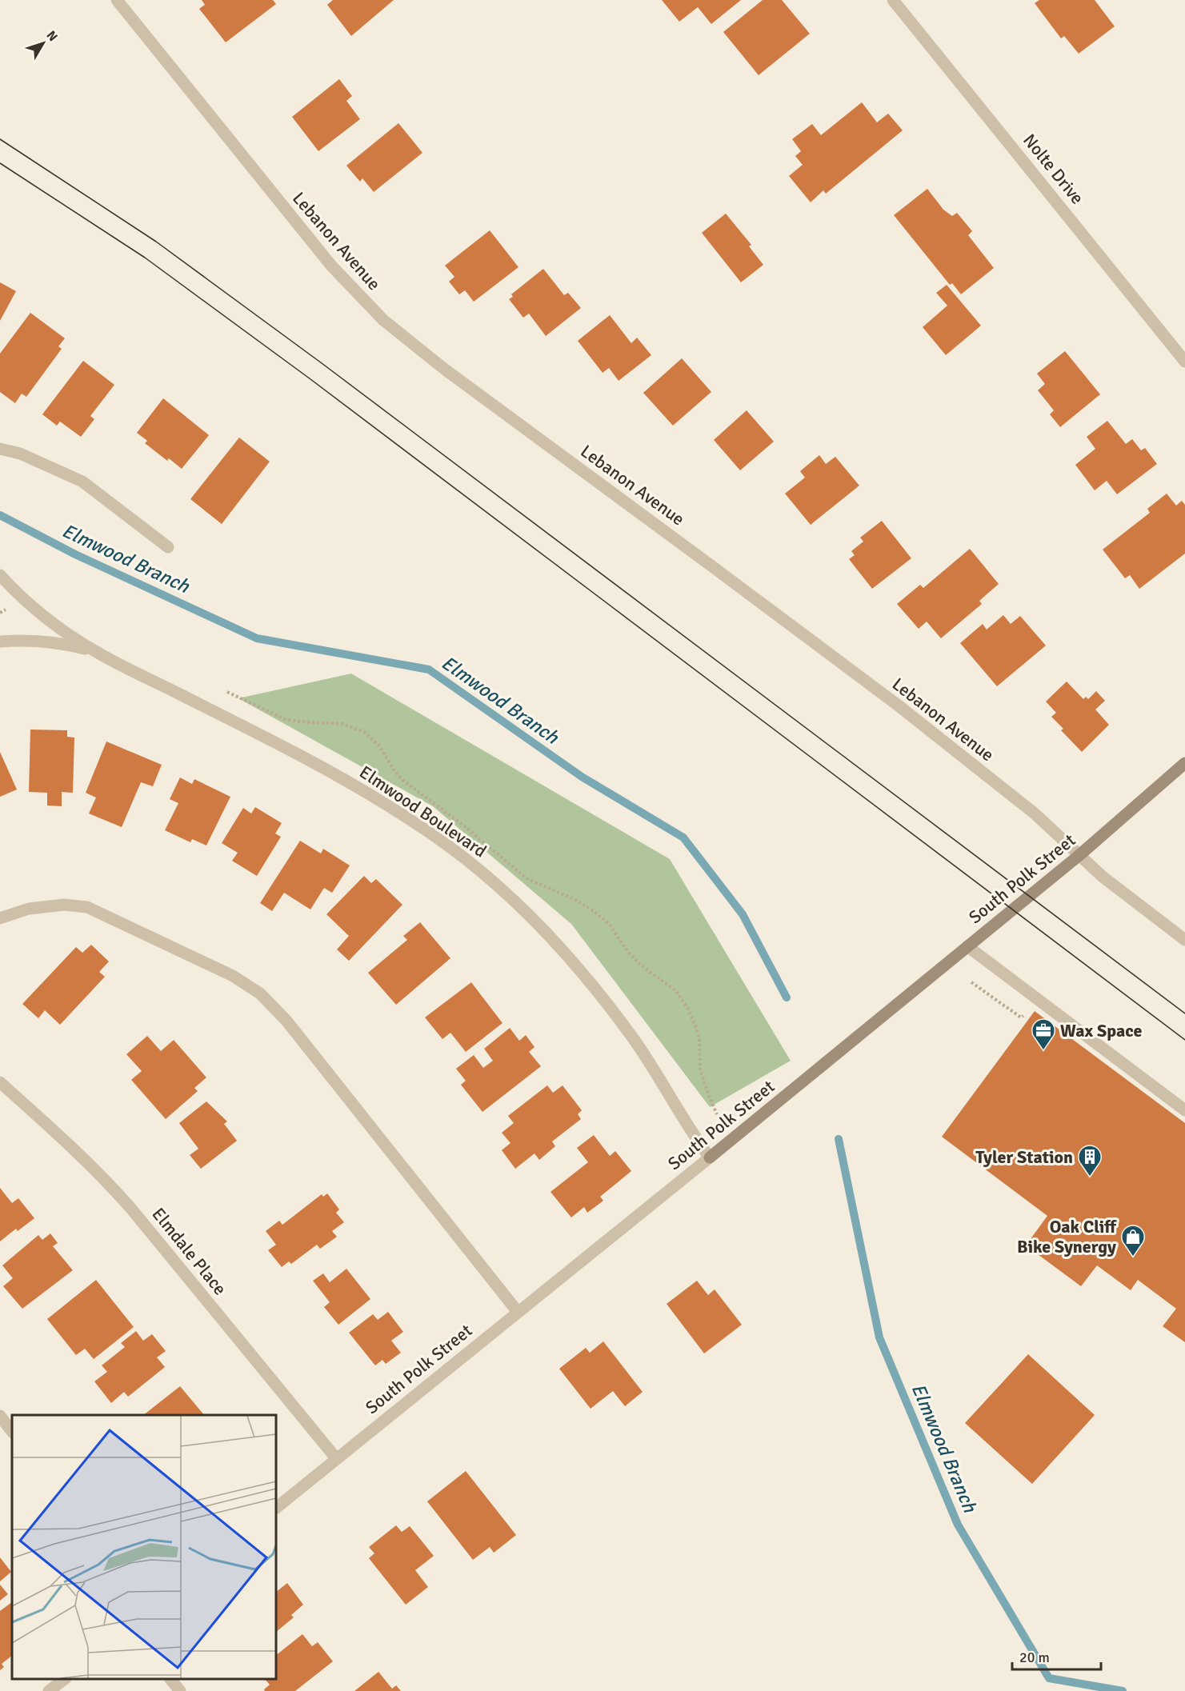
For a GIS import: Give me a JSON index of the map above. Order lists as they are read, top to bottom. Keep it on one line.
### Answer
{"streets":{"street":["Nolte Drive","Lebanon Avenue","Elmwood Boulevard","South Polk Street","Elmdale Place"]},"crossings":[["Lebanon Avenue","South Polk Street"],["Elmwood Boulevard","South Polk Street"],["South Polk Street","Elmdale Place"]],"water":["Elmwood Branch"],"places":{"office":["Wax Space"],"building":["Tyler Station"],"shop":["Oak Cliff Bike Synergy"]},"scale_bar":"20 m","north":"top right"}
